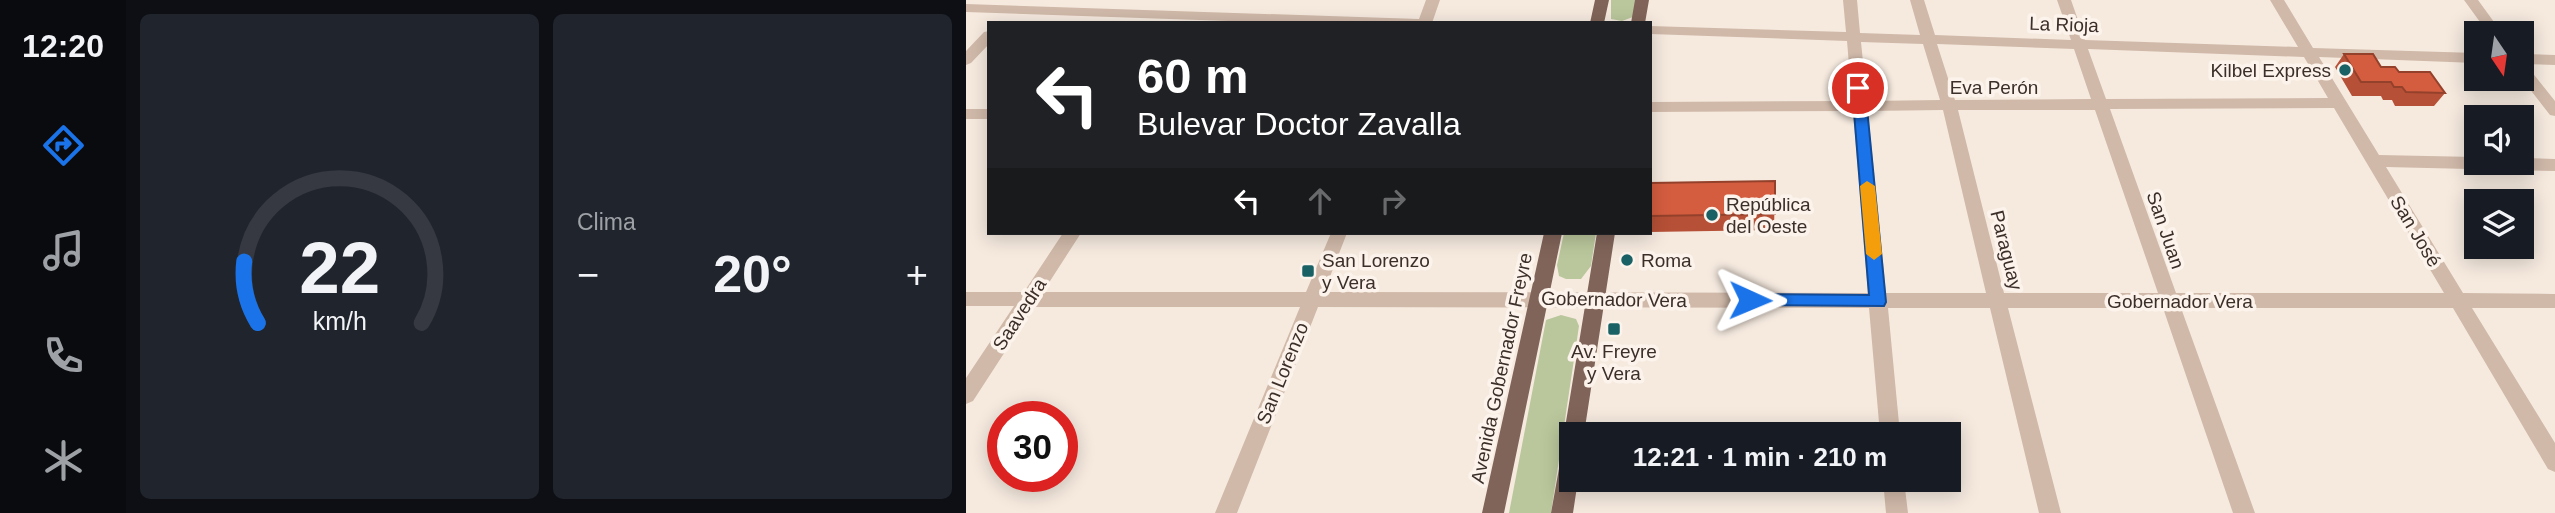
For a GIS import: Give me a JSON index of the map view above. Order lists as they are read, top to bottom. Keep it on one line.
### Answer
{"streets":{"main road":["Avenida Gobernador Freyre"],"street":["La Rioja","Eva Perón","San Juan","San José","Paraguay","Gobernador Vera","Saavedra","San Lorenzo"]},"crossings":[["La Rioja","San Juan"],["La Rioja","San José"],["La Rioja","Paraguay"],["Eva Perón","San Juan"],["Eva Perón","San José"],["Eva Perón","Paraguay"],["San Juan","Gobernador Vera"],["San José","Gobernador Vera"],["Paraguay","Gobernador Vera"],["Gobernador Vera","Saavedra"],["Gobernador Vera","Avenida Gobernador Freyre"],["Gobernador Vera","San Lorenzo"]],"places":{"other":["Kilbel Express","República del Oeste","Roma"],"transit":["San Lorenzo y Vera","Av. Freyre y Vera"]},"north":"bottom","page":{"tabs":"12:20","tile":"Clima","turn":["60 m","Bulevar Doctor Zavalla"],"heat":["−","20°","+"],"limit":"30","trip":"12:21 · 1 min · 210 m","gauge":["22","km/h"]}}
